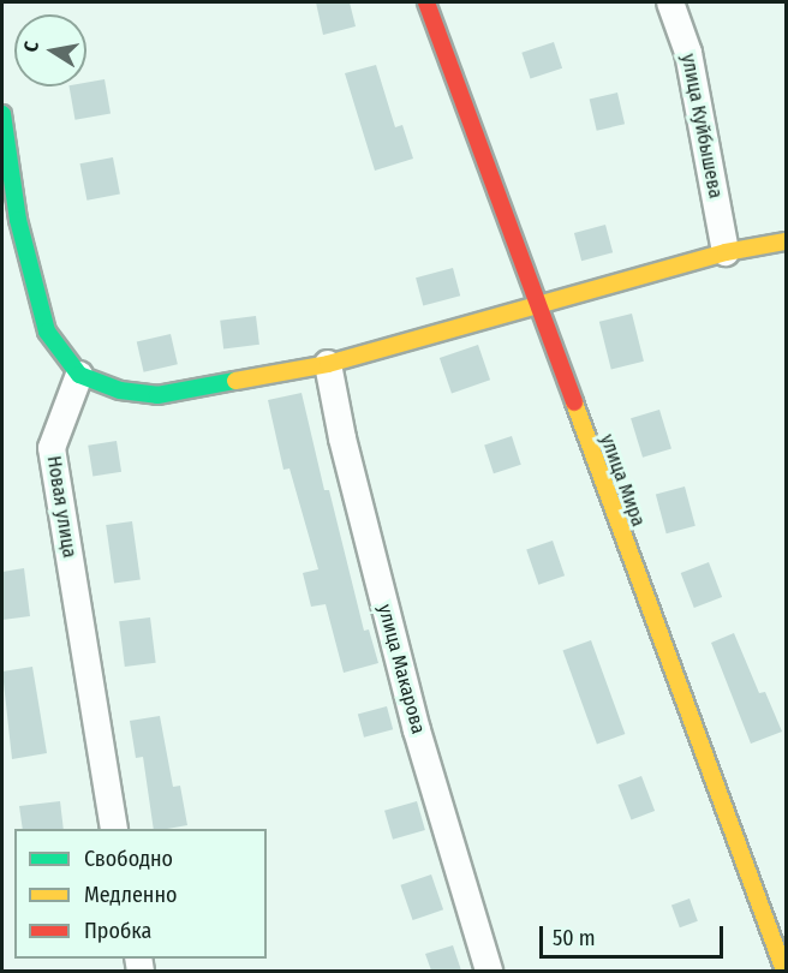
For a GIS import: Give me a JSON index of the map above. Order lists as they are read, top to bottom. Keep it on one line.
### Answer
{"streets":{"street":["улица Куйбышева","улица Мира","Новая улица","улица Макарова"]},"legend":["Свободно","Медленно","Пробка"],"scale_bar":"50 m","north":"left"}
